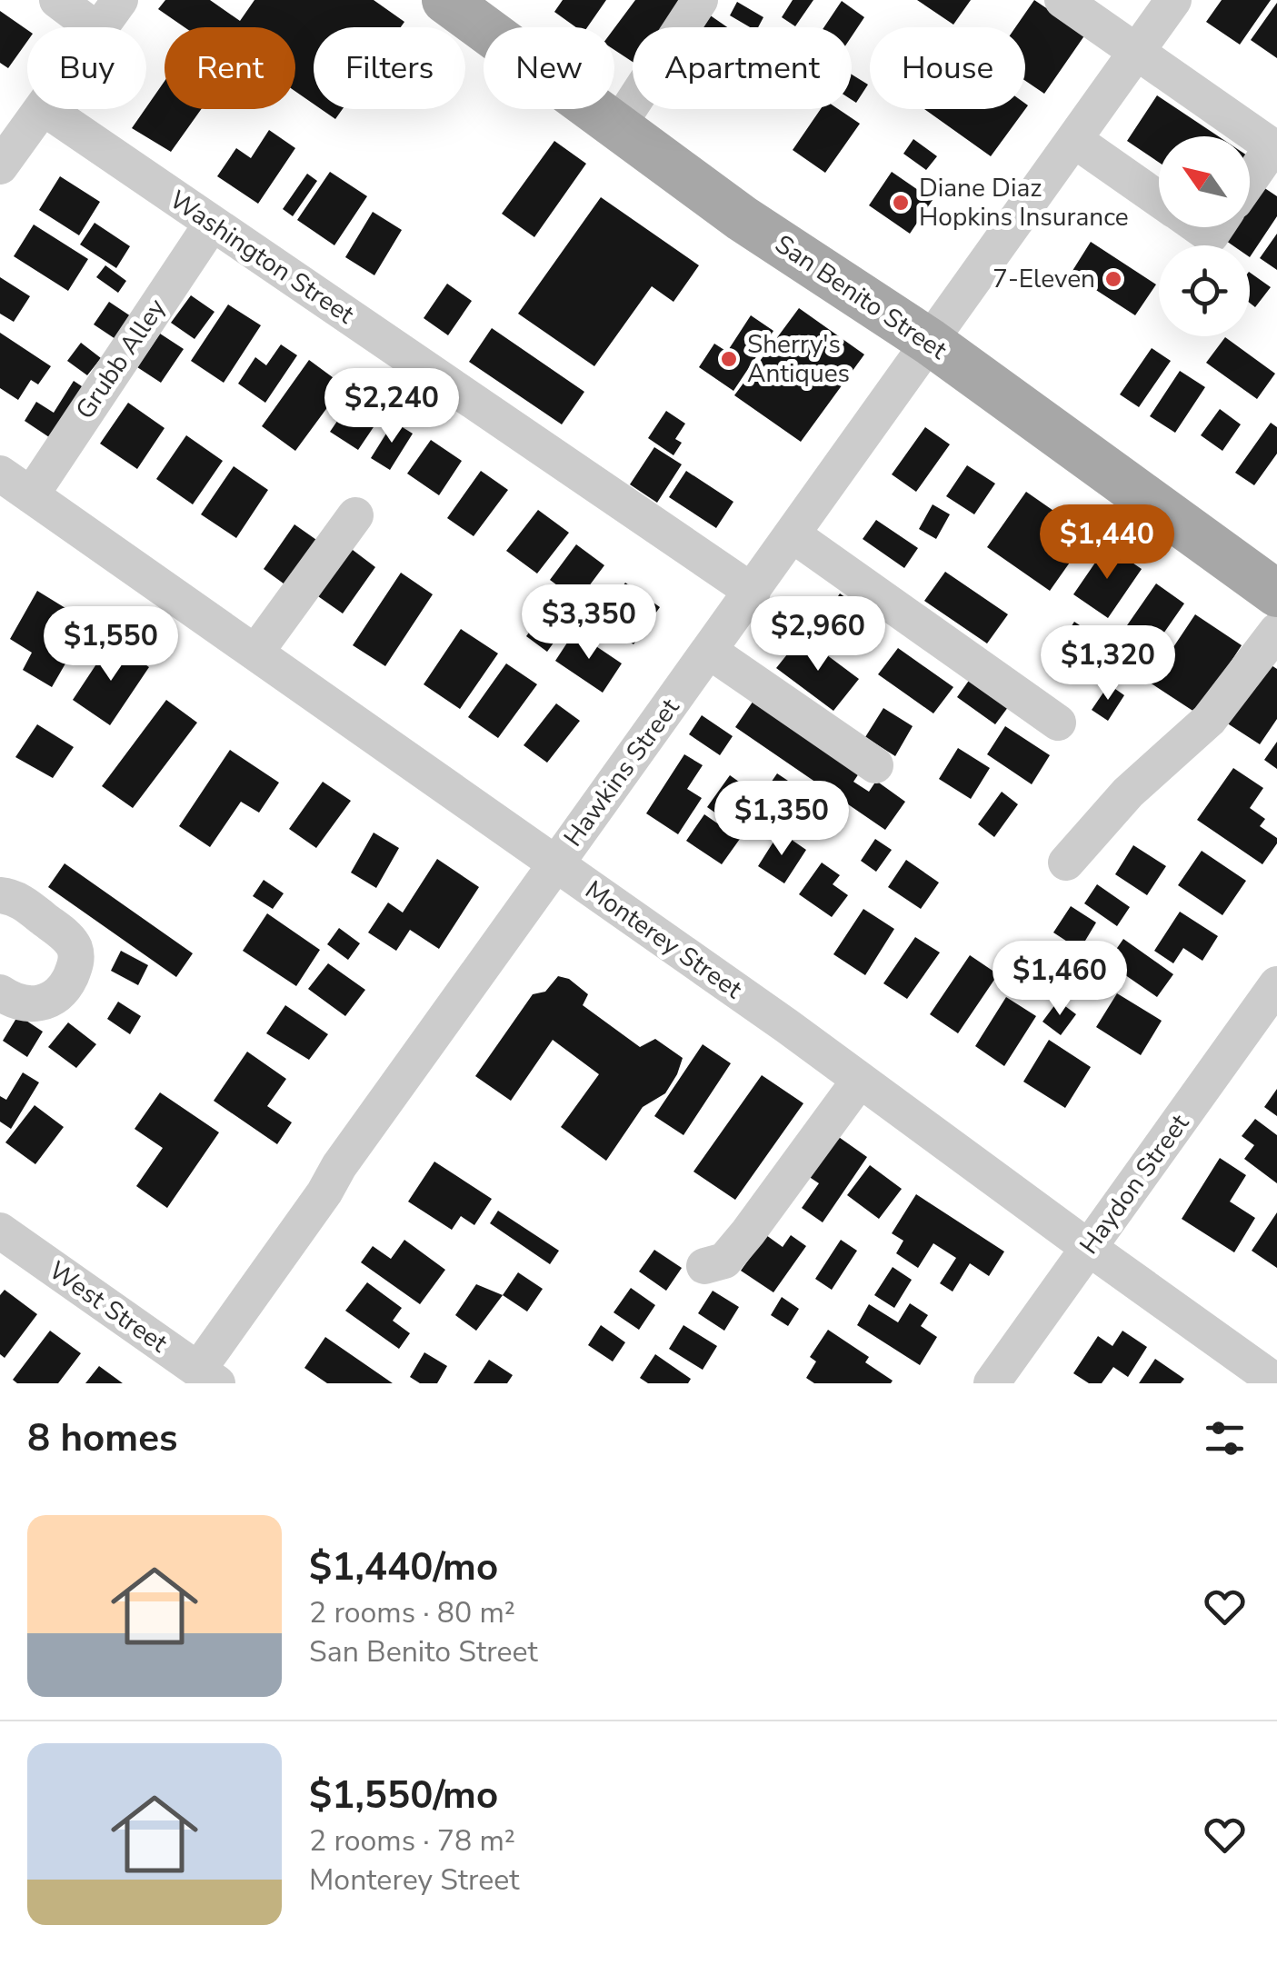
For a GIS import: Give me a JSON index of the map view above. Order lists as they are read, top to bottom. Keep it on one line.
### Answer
{"streets":{"main road":["San Benito Street"],"street":["Washington Street","Grubb Alley","Hawkins Street","Monterey Street","Haydon Street","West Street"]},"crossings":[["Washington Street","Grubb Alley"],["Washington Street","Hawkins Street"],["San Benito Street","Hawkins Street"],["Grubb Alley","Monterey Street"],["Hawkins Street","Monterey Street"],["Hawkins Street","West Street"],["Monterey Street","Haydon Street"]],"places":["Diane Diaz Hopkins Insurance","7-Eleven","Sherry's Antiques"],"north":"top left","page":{"chip":["Buy","Rent","Filters","New","Apartment","House"],"price":["$2,240","$1,440","$3,350","$2,960","$1,550","$1,320","$1,350","$1,460"],"heading":"8 homes","list":[{"name":"$1,440/mo","note":"2 rooms · 80 m² · San Benito Street"},{"name":"$1,550/mo","note":"2 rooms · 78 m² · Monterey Street"}]}}
